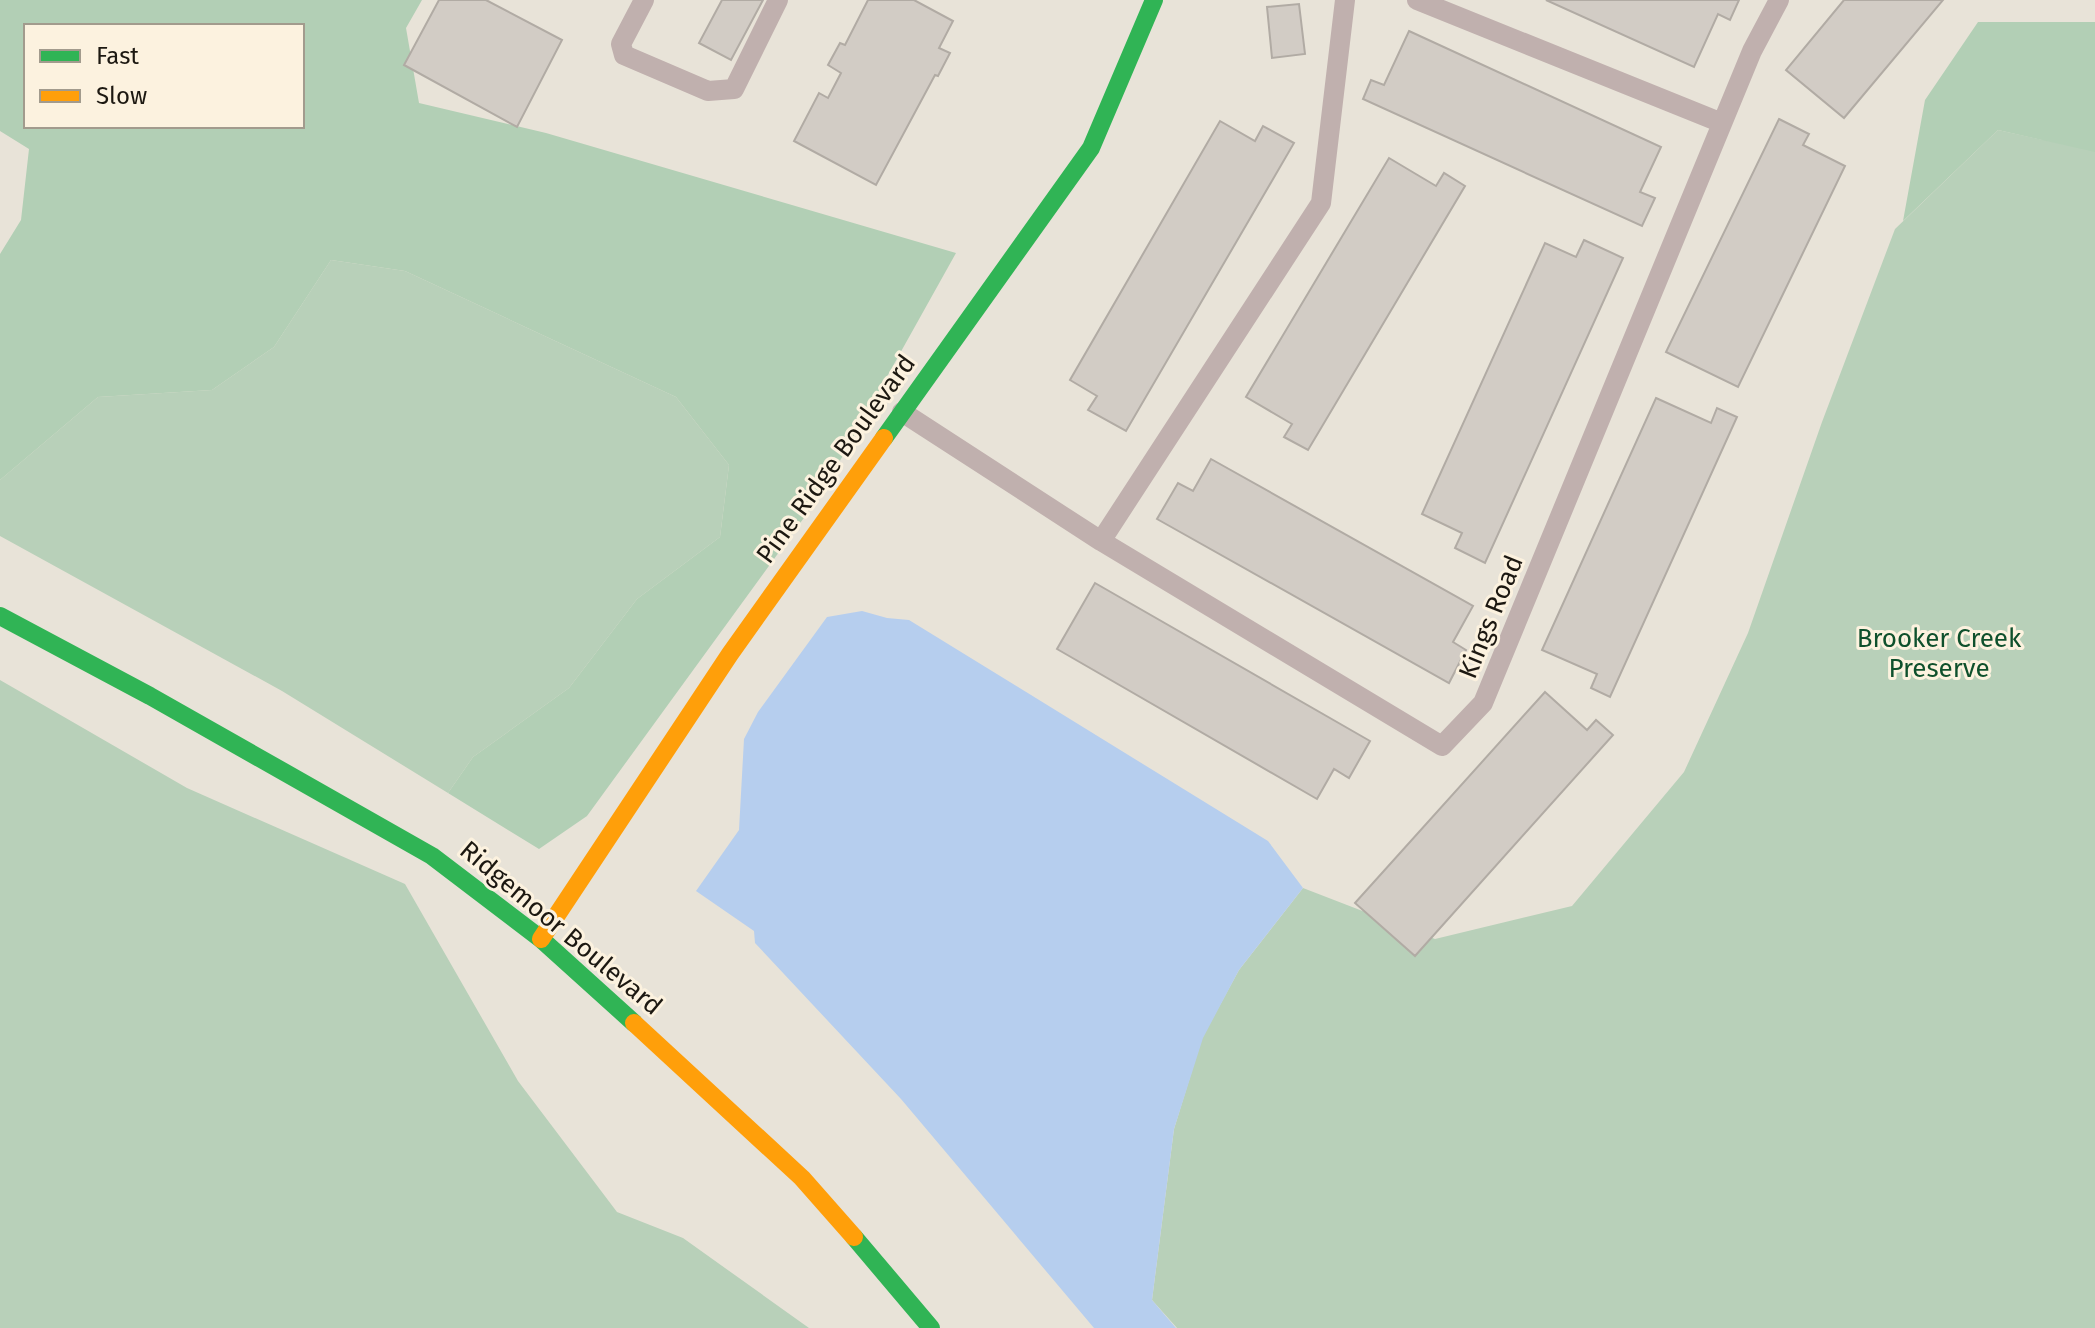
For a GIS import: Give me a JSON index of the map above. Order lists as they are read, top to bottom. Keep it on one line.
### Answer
{"streets":{"street":["Pine Ridge Boulevard","Ridgemoor Boulevard"],"lane":["Kings Road"]},"crossings":[["Pine Ridge Boulevard","Kings Road"],["Pine Ridge Boulevard","Ridgemoor Boulevard"]],"parks":["Brooker Creek Preserve"],"legend":["Fast","Slow"]}
